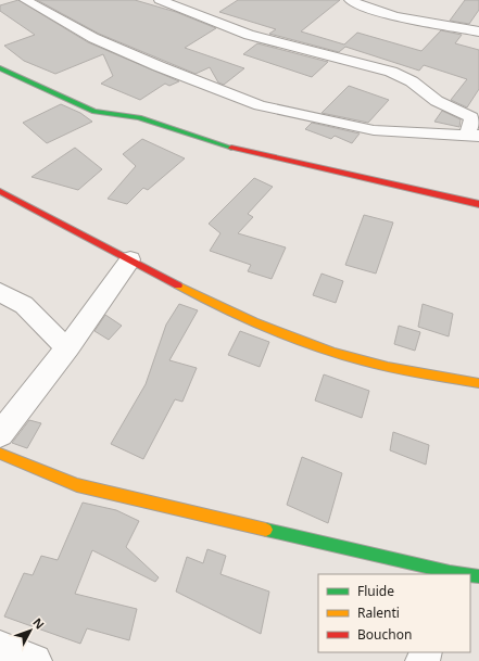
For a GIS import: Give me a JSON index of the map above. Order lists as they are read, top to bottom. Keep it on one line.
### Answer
{"legend":["Fluide","Ralenti","Bouchon"],"north":"top right"}
